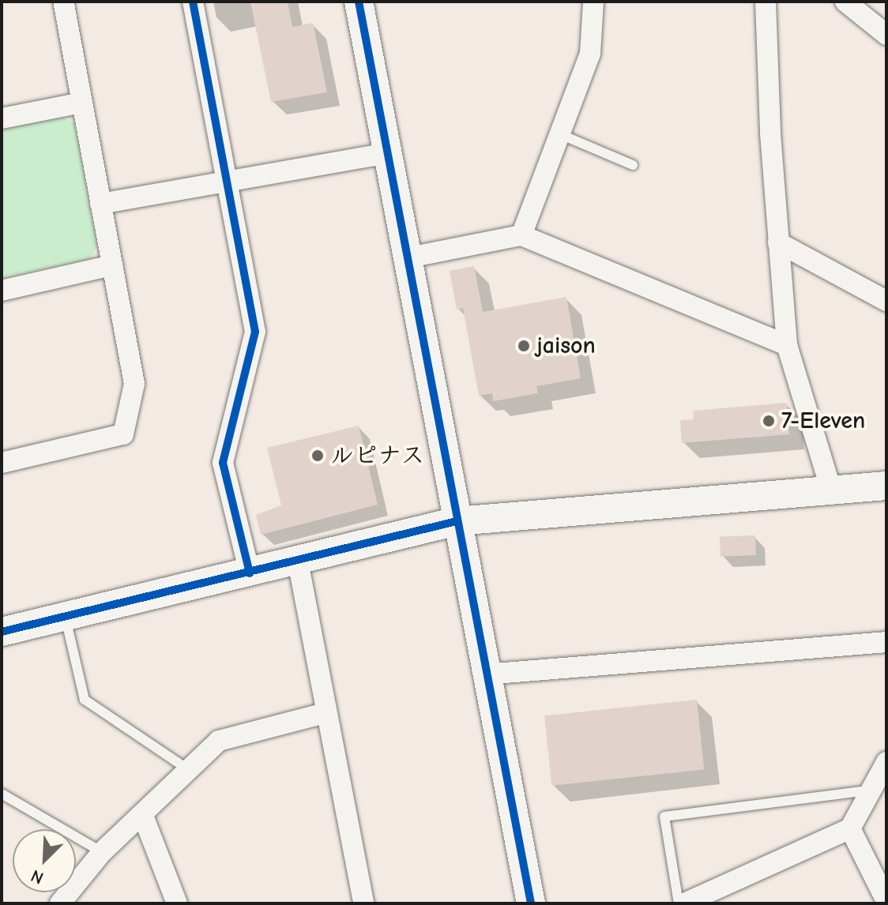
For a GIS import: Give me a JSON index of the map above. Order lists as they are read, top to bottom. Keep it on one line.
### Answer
{"places":["jaison","7-Eleven","ルピナス"],"north":"bottom left"}
